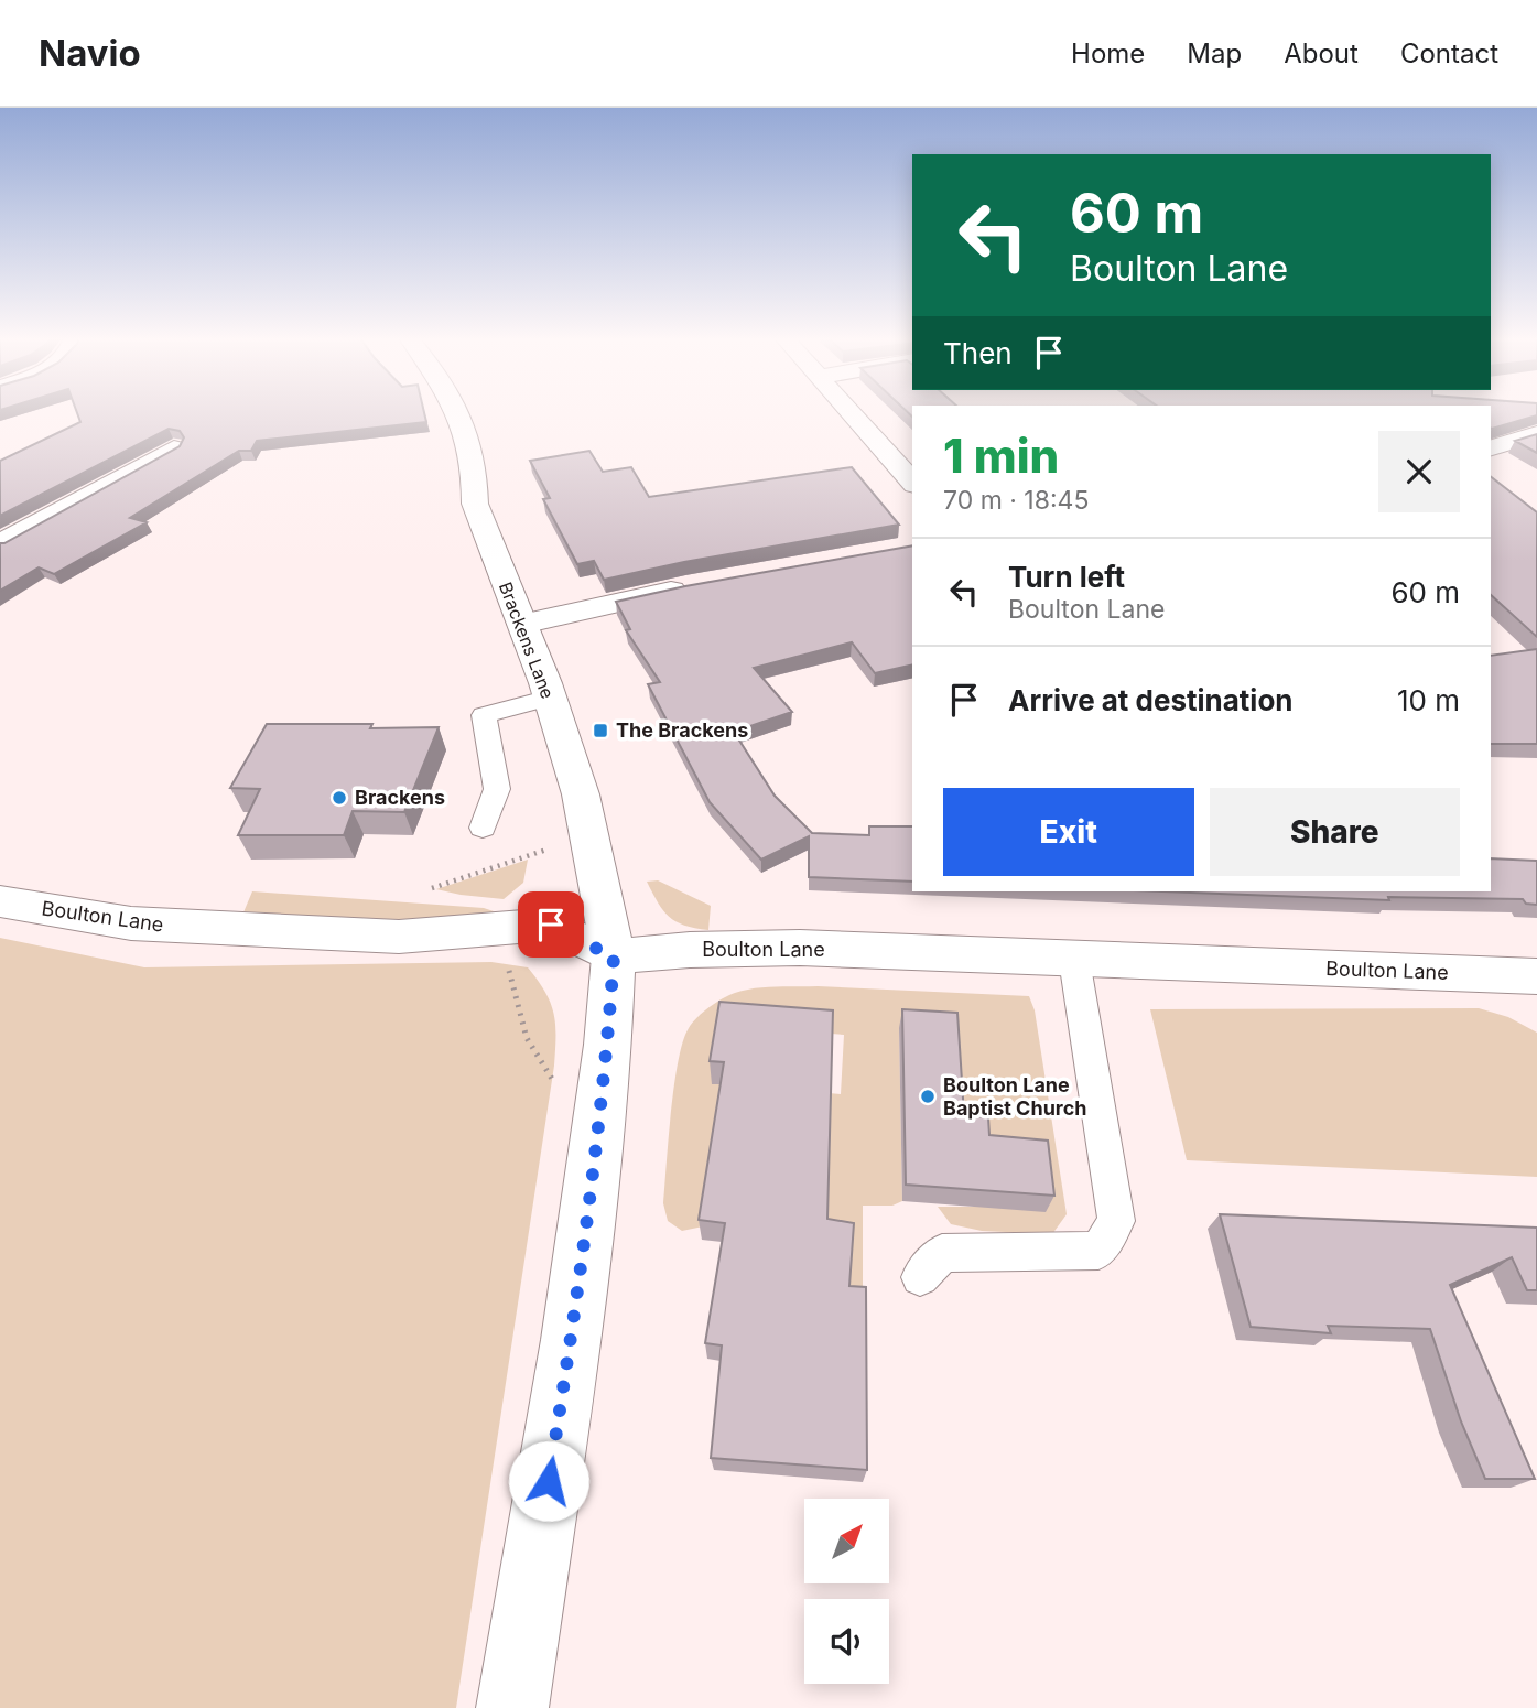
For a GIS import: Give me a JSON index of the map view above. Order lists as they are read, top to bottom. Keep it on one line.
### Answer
{"streets":{"street":["Brackens Lane","Boulton Lane"]},"crossings":[["Brackens Lane","Boulton Lane"]],"places":{"transit":["The Brackens"],"other":["Brackens","Boulton Lane Baptist Church"]},"north":"top right","page":{"header":"Navio","nav":["Home","Map","About","Contact"],"turn":["60 m","Boulton Lane"],"then":"Then","heading":["1 min","70 m · 18:45"],"list":[{"name":"Turn left","note":"Boulton Lane","value":"60 m"},{"name":"Arrive at destination","value":"10 m"}],"buttons":["Exit","Share"]}}
